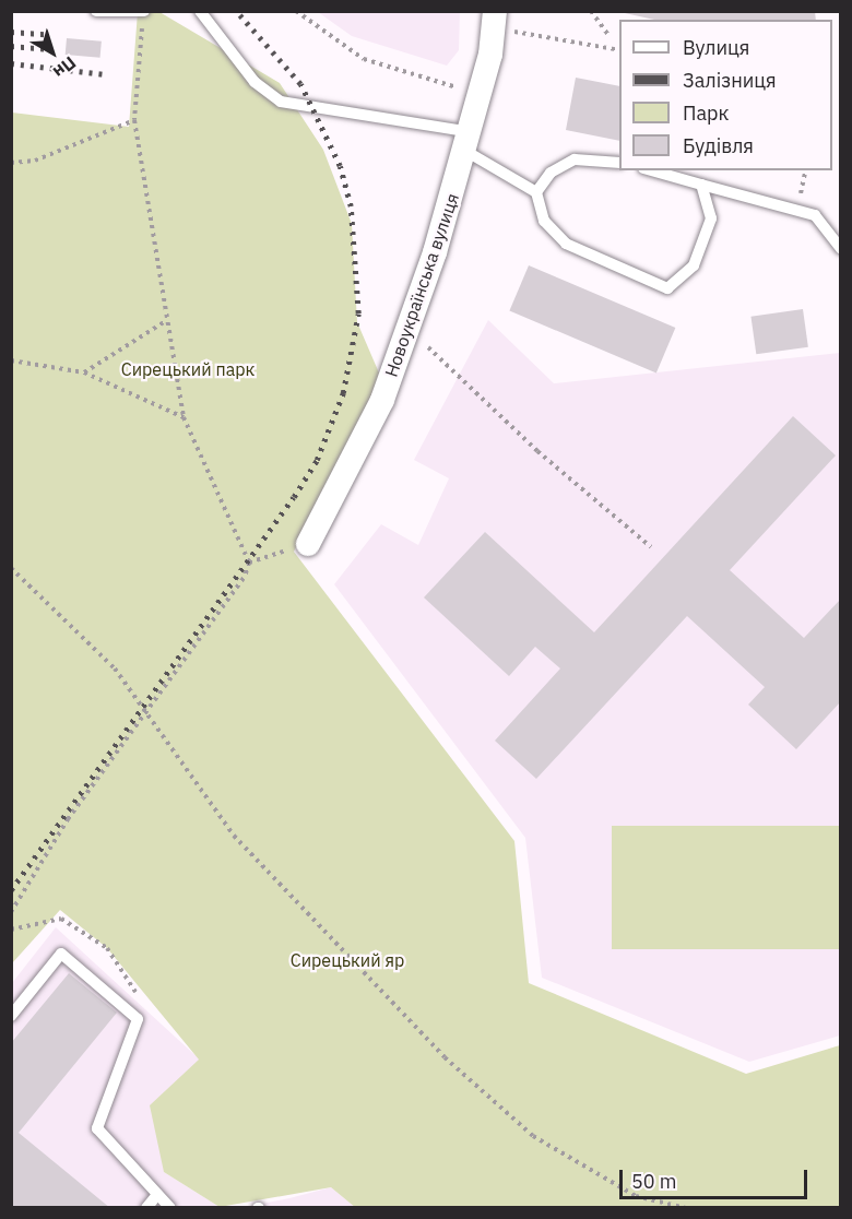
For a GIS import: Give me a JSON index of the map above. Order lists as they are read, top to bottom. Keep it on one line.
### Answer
{"streets":{"street":["Новоукраїнська вулиця"]},"parks":["Сирецький парк","Сирецький яр"],"legend":["Вулиця","Залізниця","Парк","Будівля"],"scale_bar":"50 m","north":"bottom right"}
